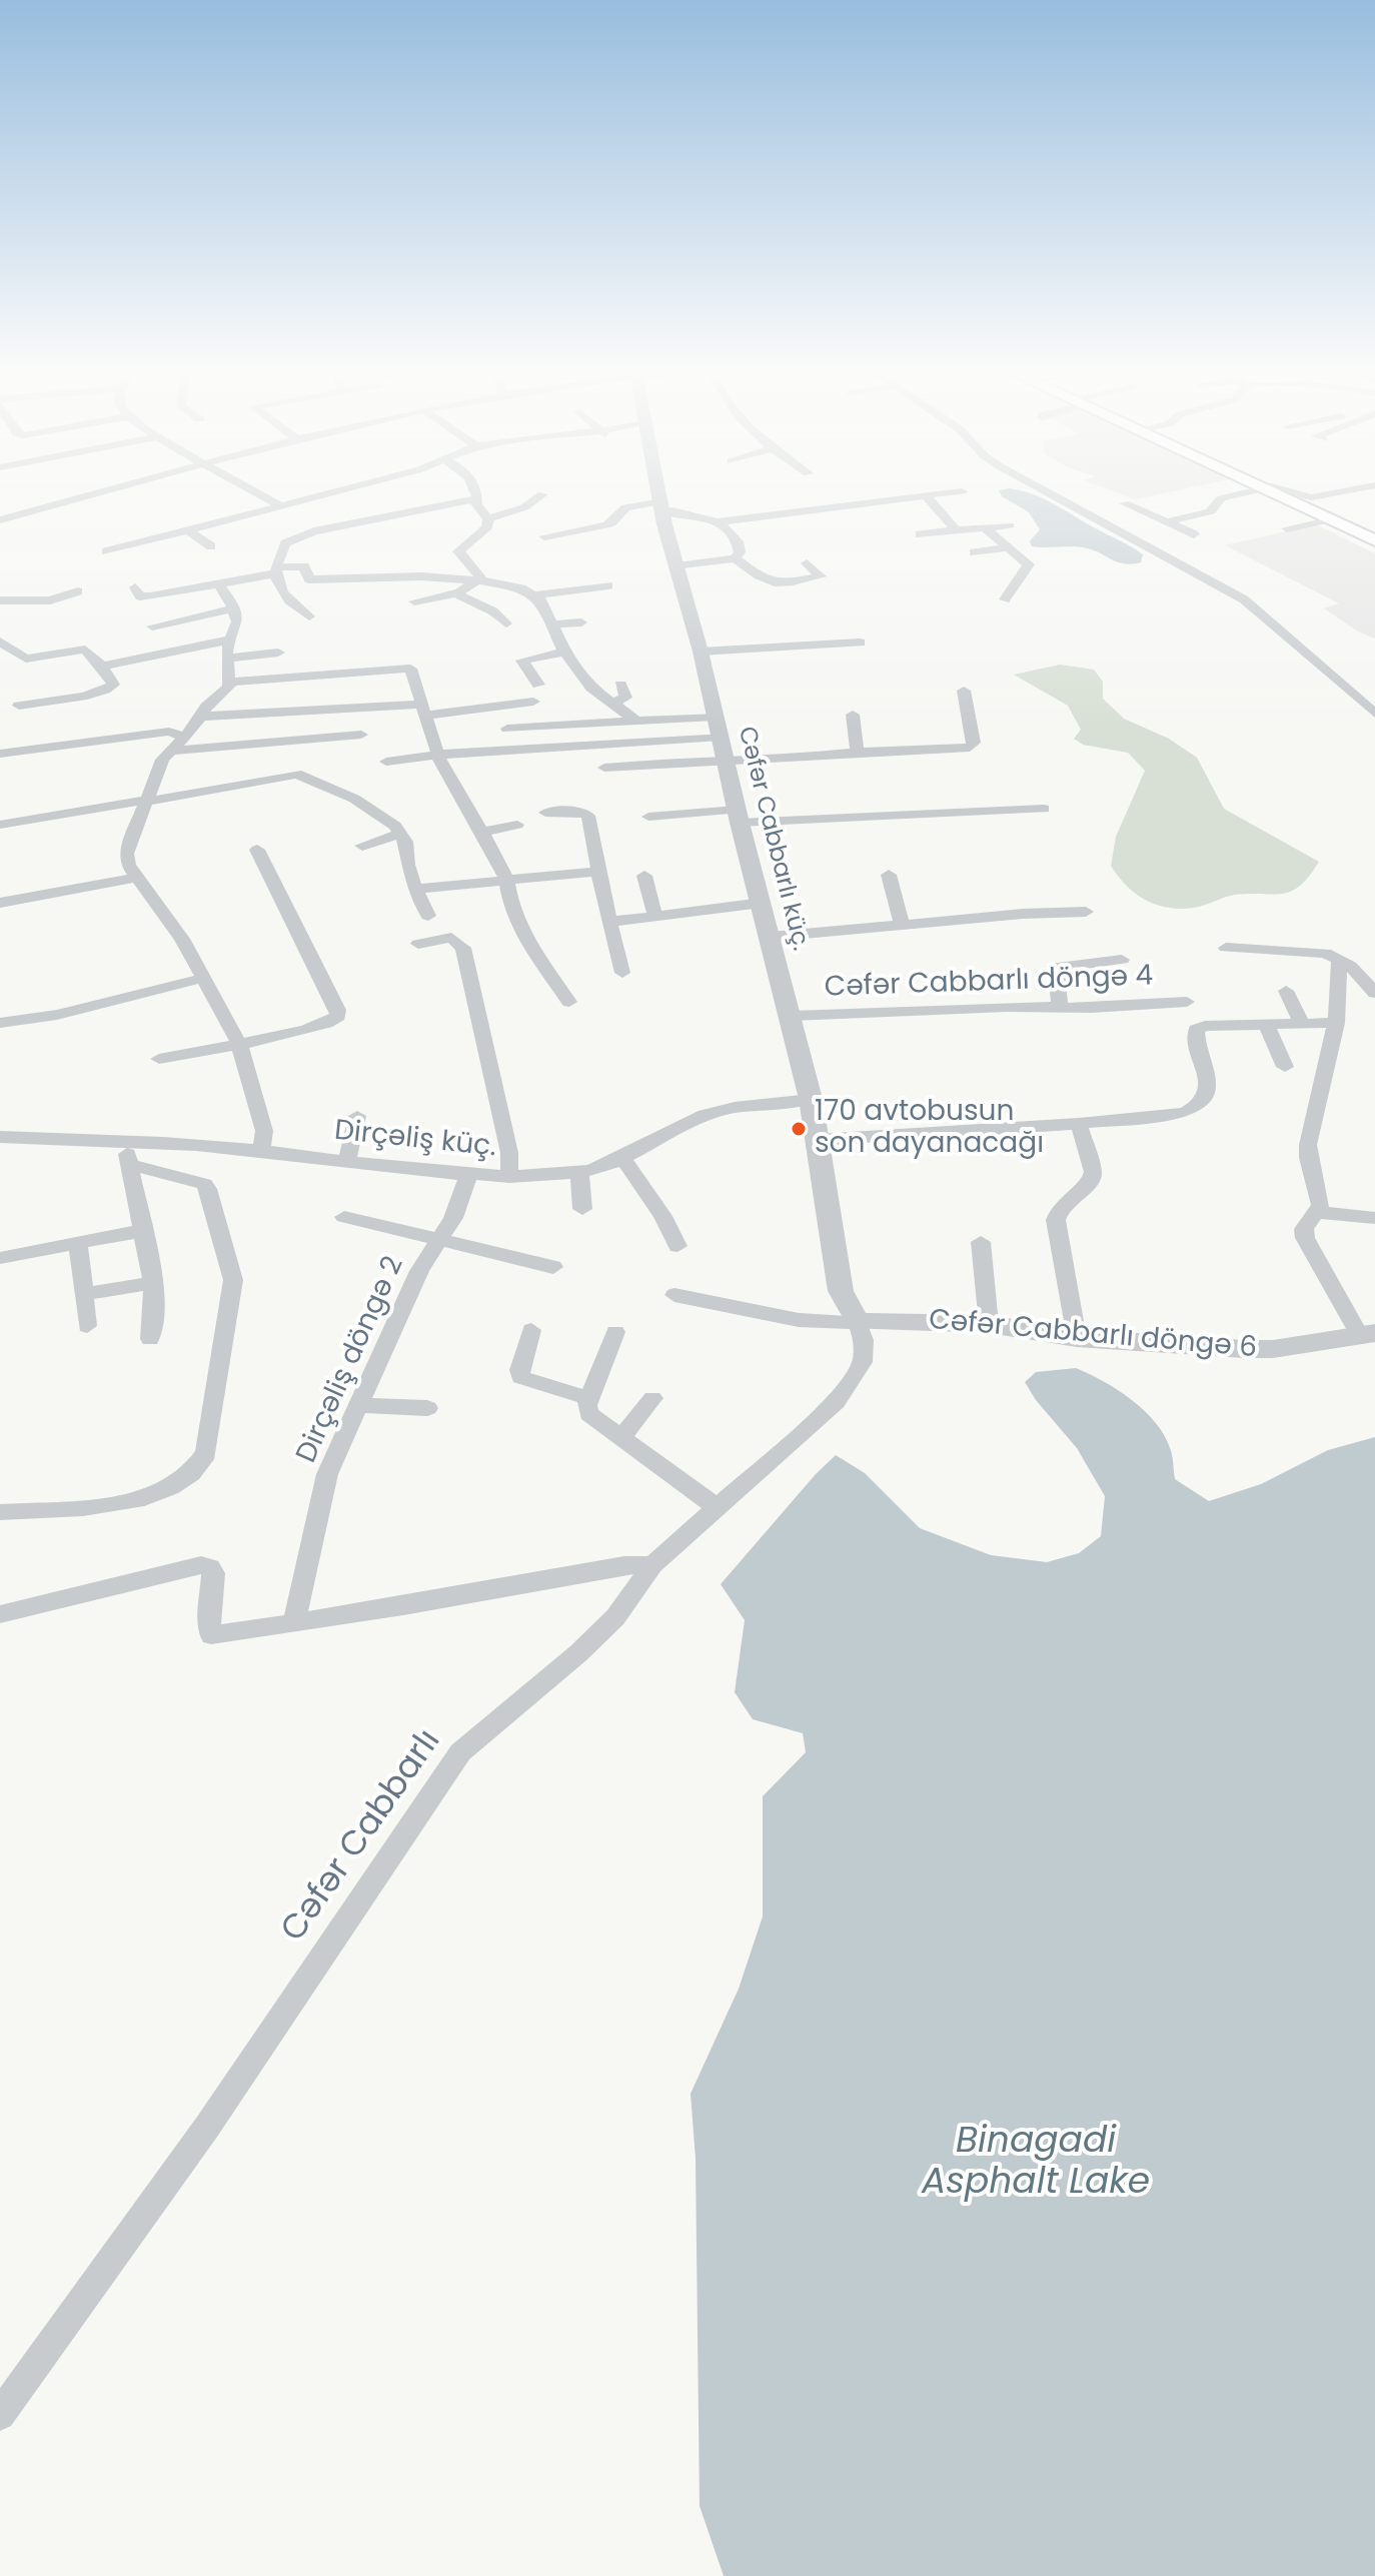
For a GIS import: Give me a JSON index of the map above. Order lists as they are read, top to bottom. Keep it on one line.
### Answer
{"streets":{"street":["Cəfər Cabbarlı küç.","Cəfər Cabbarlı döngə 4","Dirçəliş küç.","Cəfər Cabbarlı döngə 6","Dirçəliş döngə 2","Cəfər Cabbarlı"]},"crossings":[["Cəfər Cabbarlı küç.","Cəfər Cabbarlı döngə 4"],["Cəfər Cabbarlı küç.","Dirçəliş küç."],["Cəfər Cabbarlı küç.","Cəfər Cabbarlı döngə 6"],["Cəfər Cabbarlı küç.","Cəfər Cabbarlı"],["Dirçəliş küç.","Dirçəliş döngə 2"],["Cəfər Cabbarlı döngə 6","Cəfər Cabbarlı"]],"water":["Binagadi Asphalt Lake"],"places":["170 avtobusun son dayanacağı"]}
